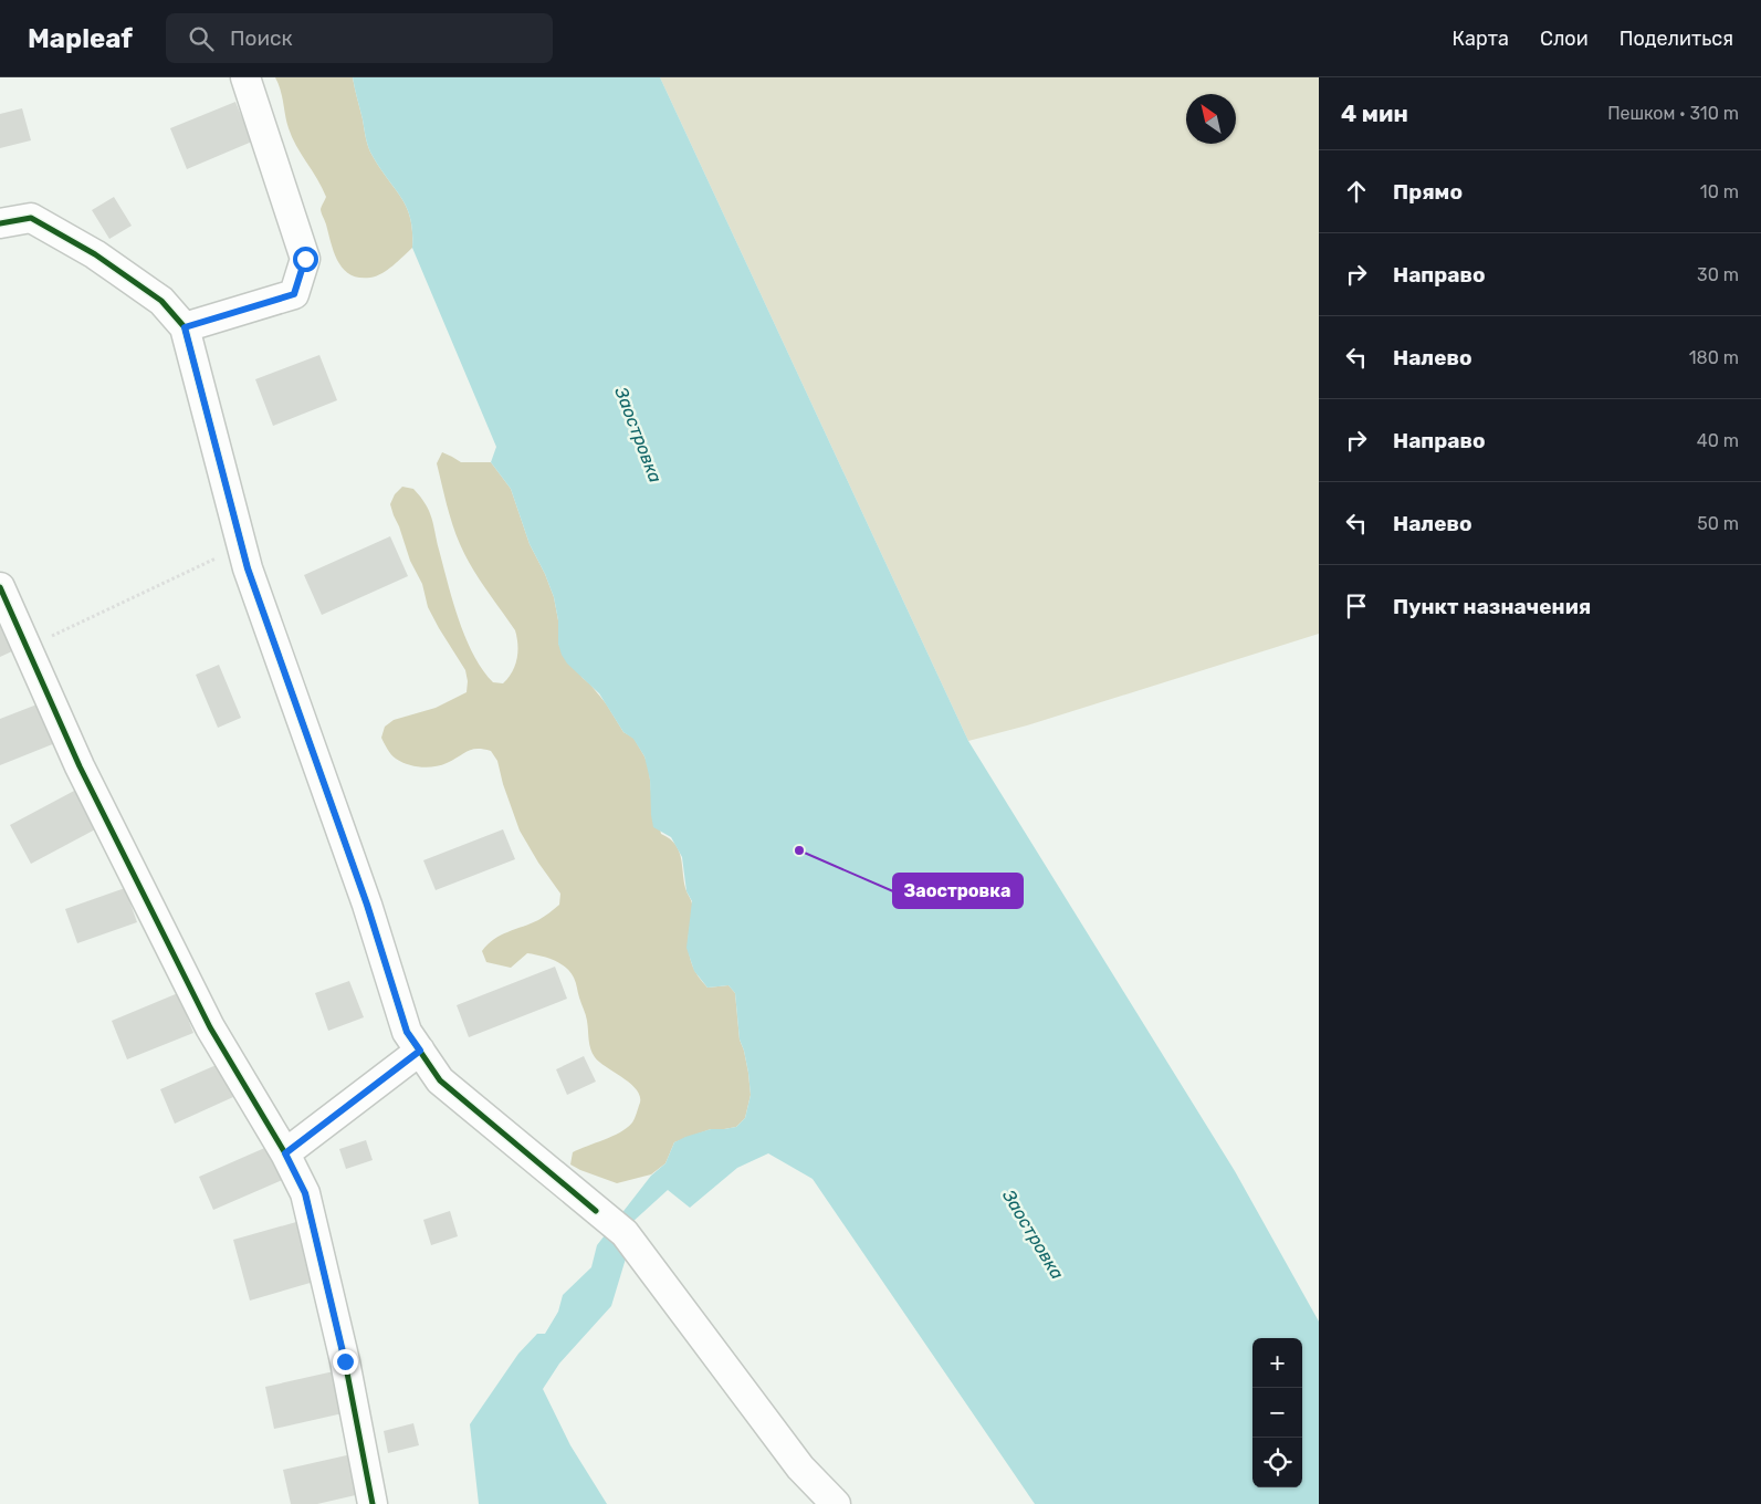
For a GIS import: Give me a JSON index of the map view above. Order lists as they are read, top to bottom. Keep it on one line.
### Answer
{"water":["Заостровка"],"places":["Заостровка"],"north":"top left","page":{"header":"Mapleaf","search":"Поиск","nav":["Карта","Слои","Поделиться"],"heading":["4 мин","Пешком · 310 m"],"list":[["Прямо","10 m"],["Направо","30 m"],["Налево","180 m"],["Направо","40 m"],["Налево","50 m"],"Пункт назначения"],"map_buttons":["+","−"]}}
